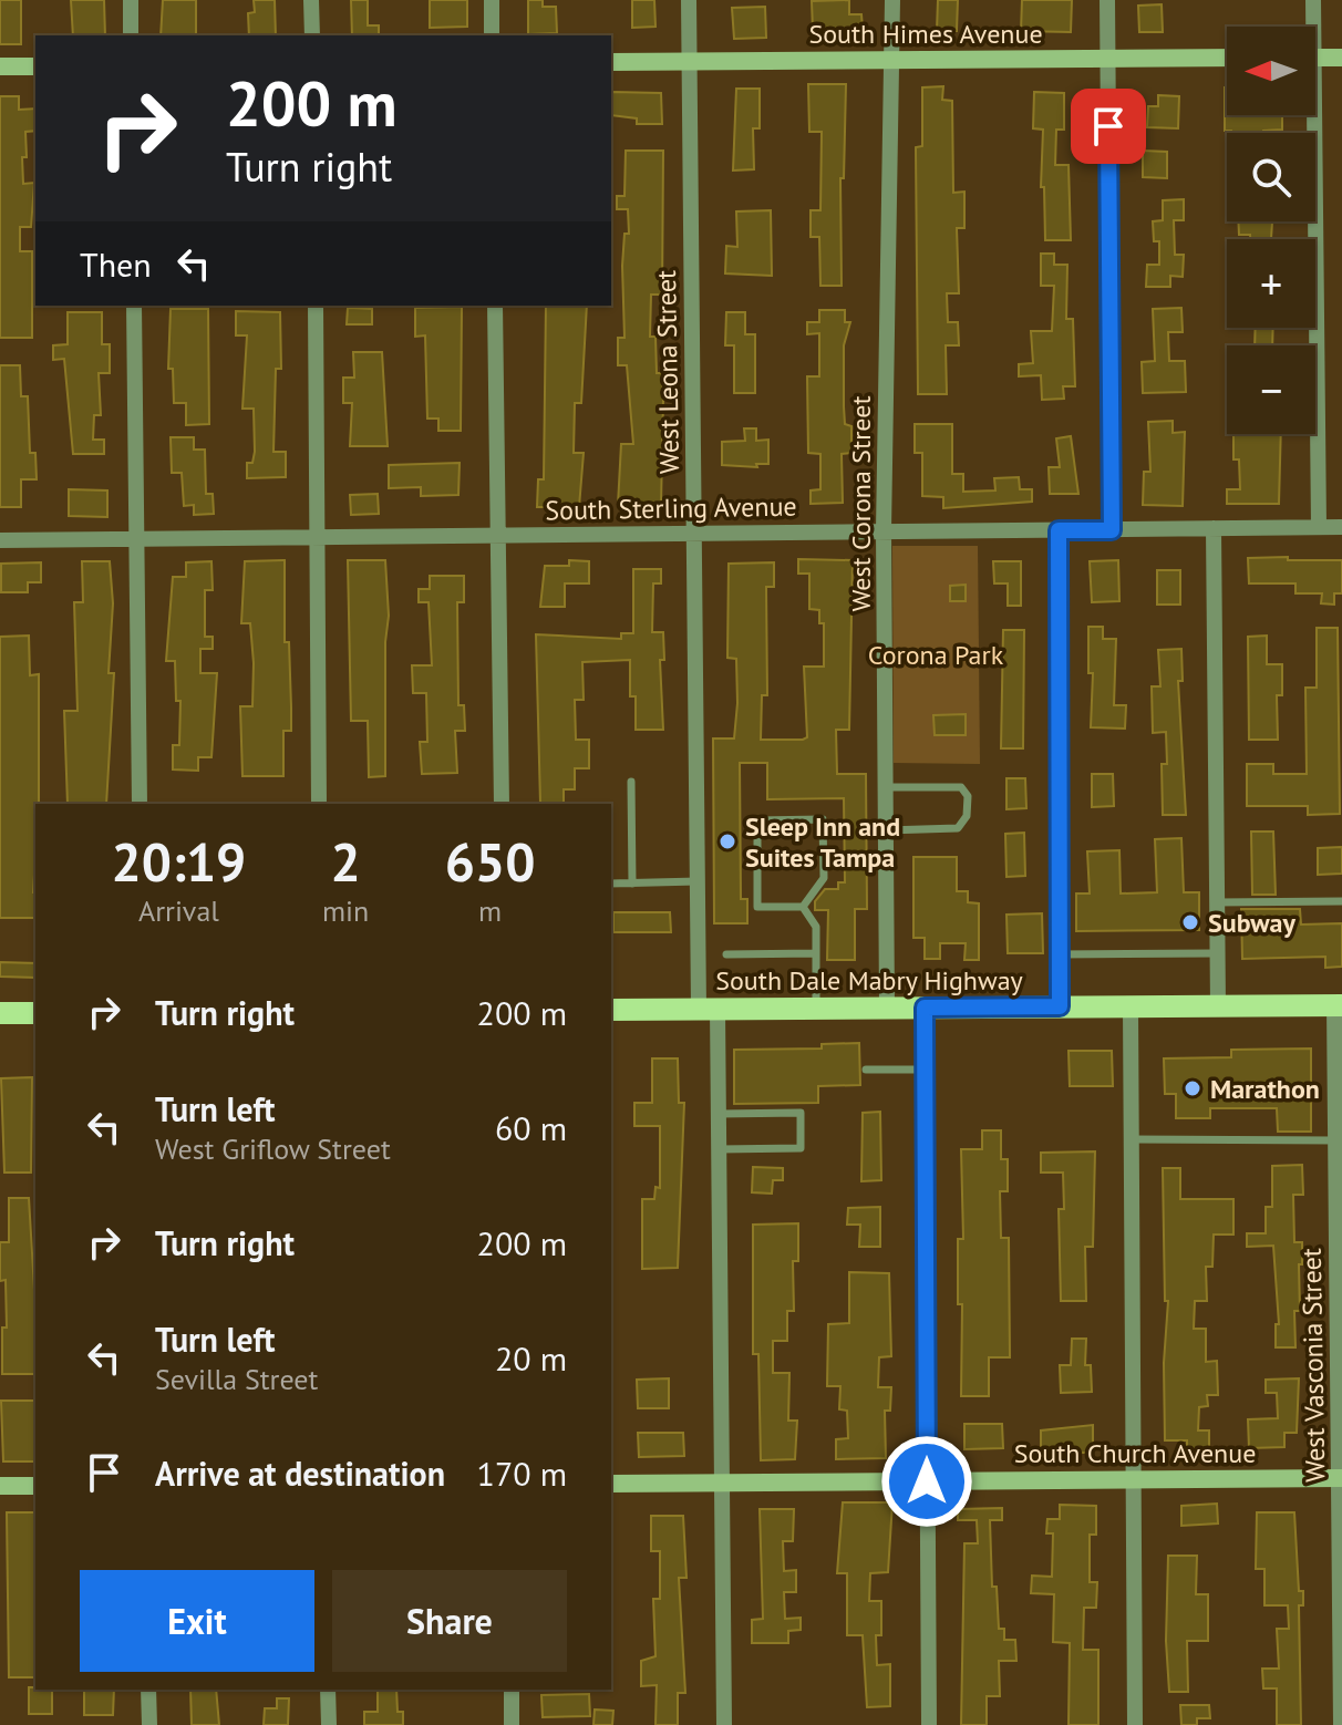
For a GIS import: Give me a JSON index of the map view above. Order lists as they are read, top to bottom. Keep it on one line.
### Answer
{"streets":{"main road":["South Dale Mabry Highway"],"street":["South Himes Avenue","West Leona Street","West Corona Street","South Sterling Avenue","West Vasconia Street","South Church Avenue"]},"crossings":[["South Himes Avenue","West Leona Street"],["South Himes Avenue","West Corona Street"],["West Leona Street","South Sterling Avenue"],["West Leona Street","South Dale Mabry Highway"],["West Leona Street","South Church Avenue"],["West Corona Street","South Sterling Avenue"],["West Corona Street","South Dale Mabry Highway"],["South Dale Mabry Highway","West Vasconia Street"],["West Vasconia Street","South Church Avenue"]],"parks":["Corona Park"],"places":["Sleep Inn and Suites Tampa","Subway","Marathon"],"north":"left","page":{"map_buttons":["+","−"],"turn":["200 m","Turn right"],"then":"Then","eta":["20:19","Arrival","2","min","650","m"],"list":[{"name":"Turn right","value":"200 m"},{"name":"Turn left","note":"West Griflow Street","value":"60 m"},{"name":"Turn right","value":"200 m"},{"name":"Turn left","note":"Sevilla Street","value":"20 m"},{"name":"Arrive at destination","value":"170 m"}],"buttons":["Exit","Share"]}}
